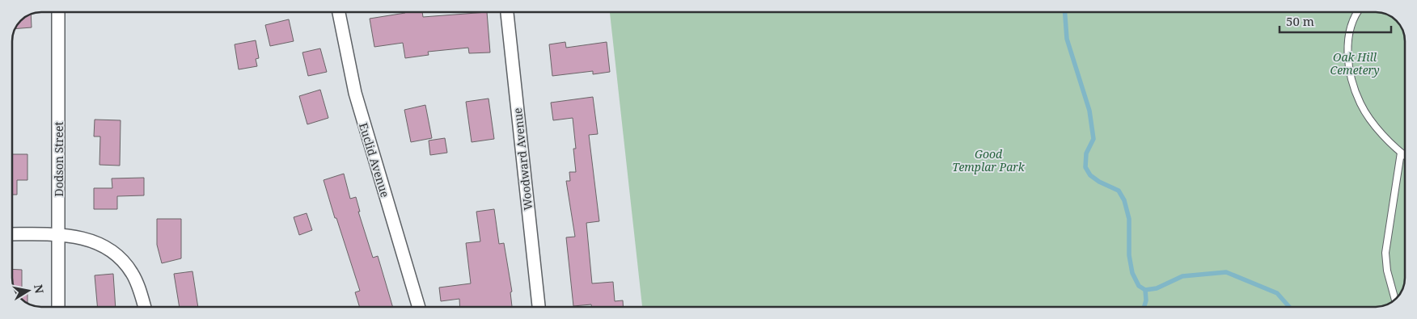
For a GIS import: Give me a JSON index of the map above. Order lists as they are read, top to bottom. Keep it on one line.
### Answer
{"streets":{"street":["Dodson Street","Woodward Avenue","Euclid Avenue"]},"parks":["Oak Hill Cemetery","Good Templar Park"],"scale_bar":"50 m","north":"right"}
